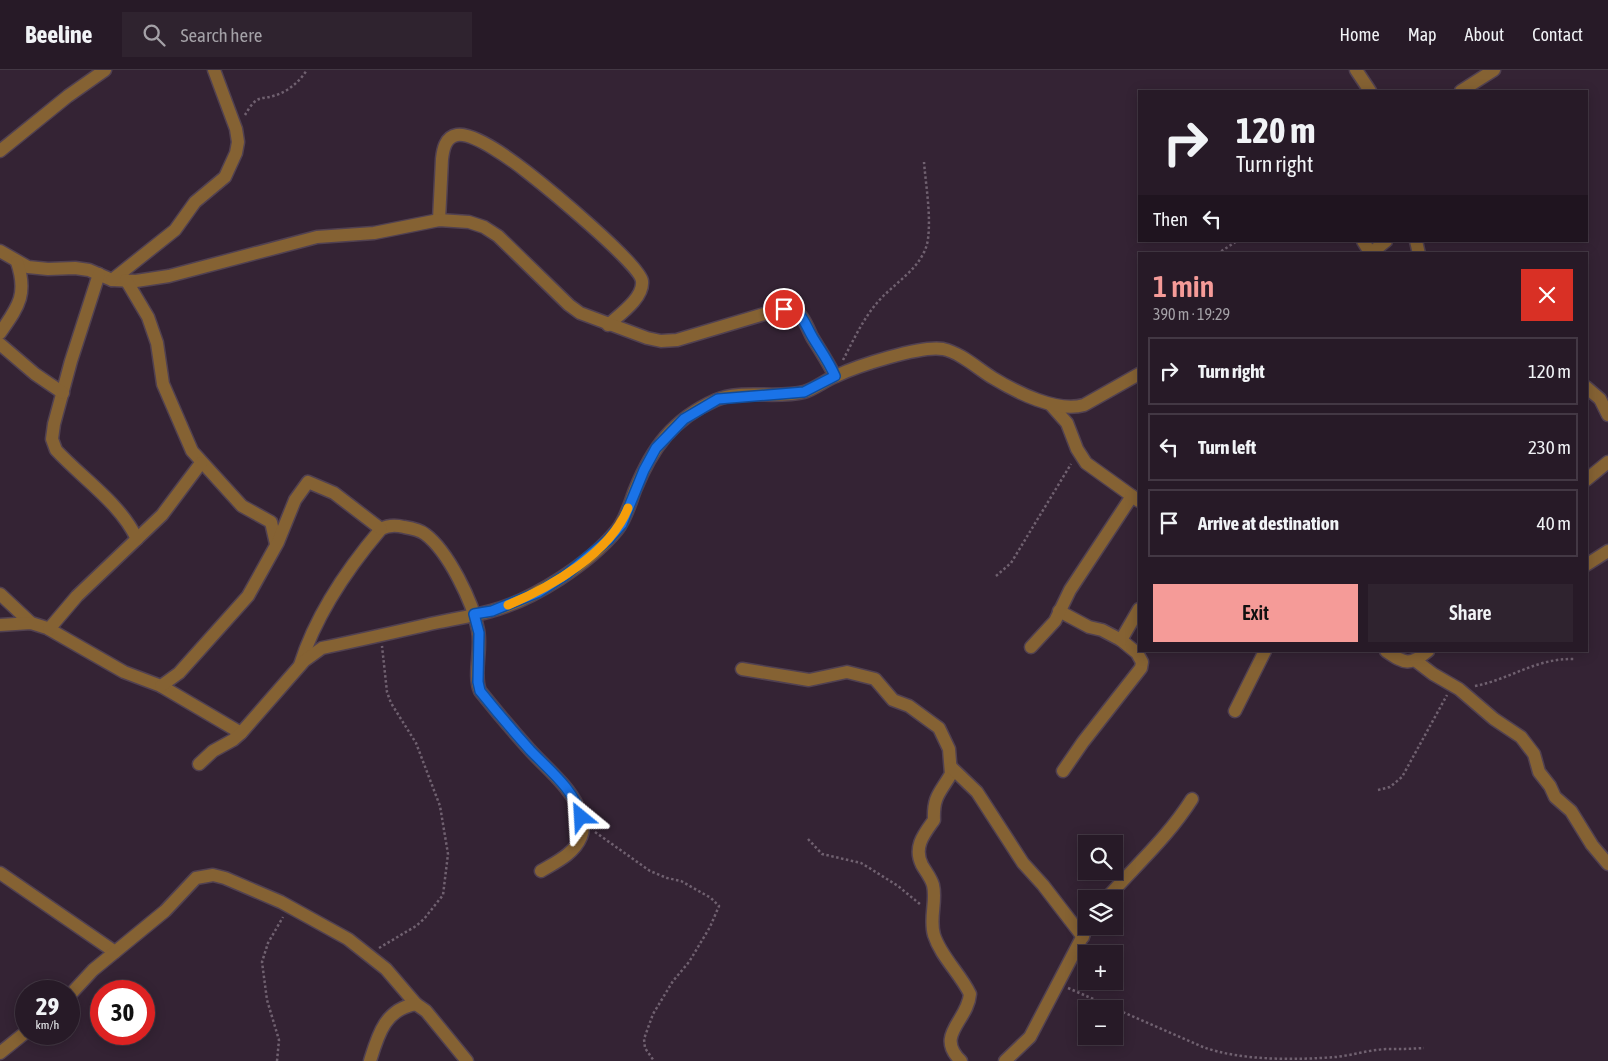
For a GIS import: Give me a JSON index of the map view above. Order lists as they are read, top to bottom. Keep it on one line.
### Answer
{"page":{"header":"Beeline","search":"Search here","nav":["Home","Map","About","Contact"],"turn":["120 m","Turn right"],"then":"Then","heading":["1 min","390 m · 19:29"],"list":[{"name":"Turn right","value":"120 m"},{"name":"Turn left","value":"230 m"},{"name":"Arrive at destination","value":"40 m"}],"buttons":["Exit","Share"],"map_buttons":["+","−"],"speed":"29 km/h","limit":"30"}}
